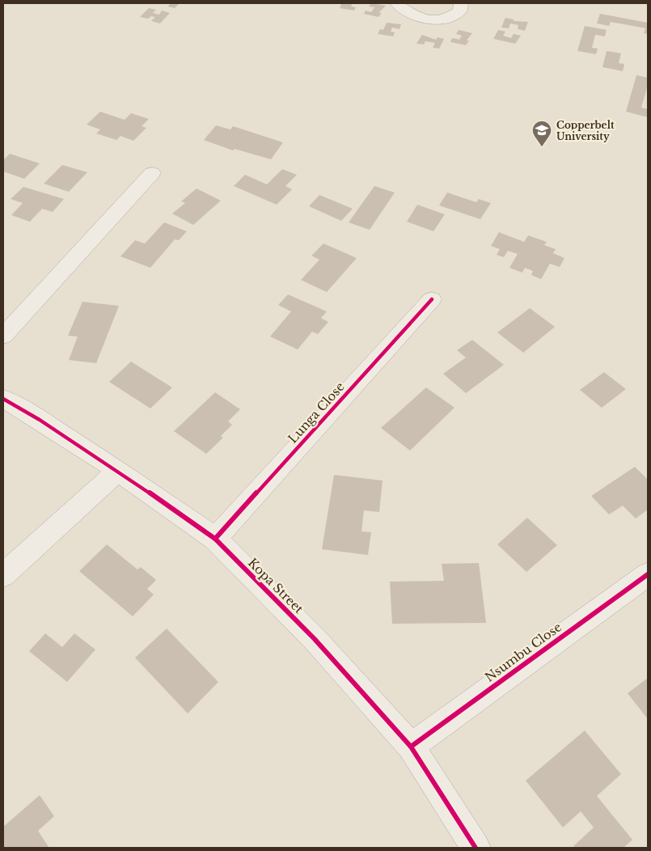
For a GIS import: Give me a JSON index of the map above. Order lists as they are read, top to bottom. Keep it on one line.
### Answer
{"streets":{"street":["Lunga Close","Kopa Street","Nsumbu Close"]},"crossings":[["Lunga Close","Kopa Street"],["Kopa Street","Nsumbu Close"]],"places":{"school or university":["Copperbelt University"]}}
